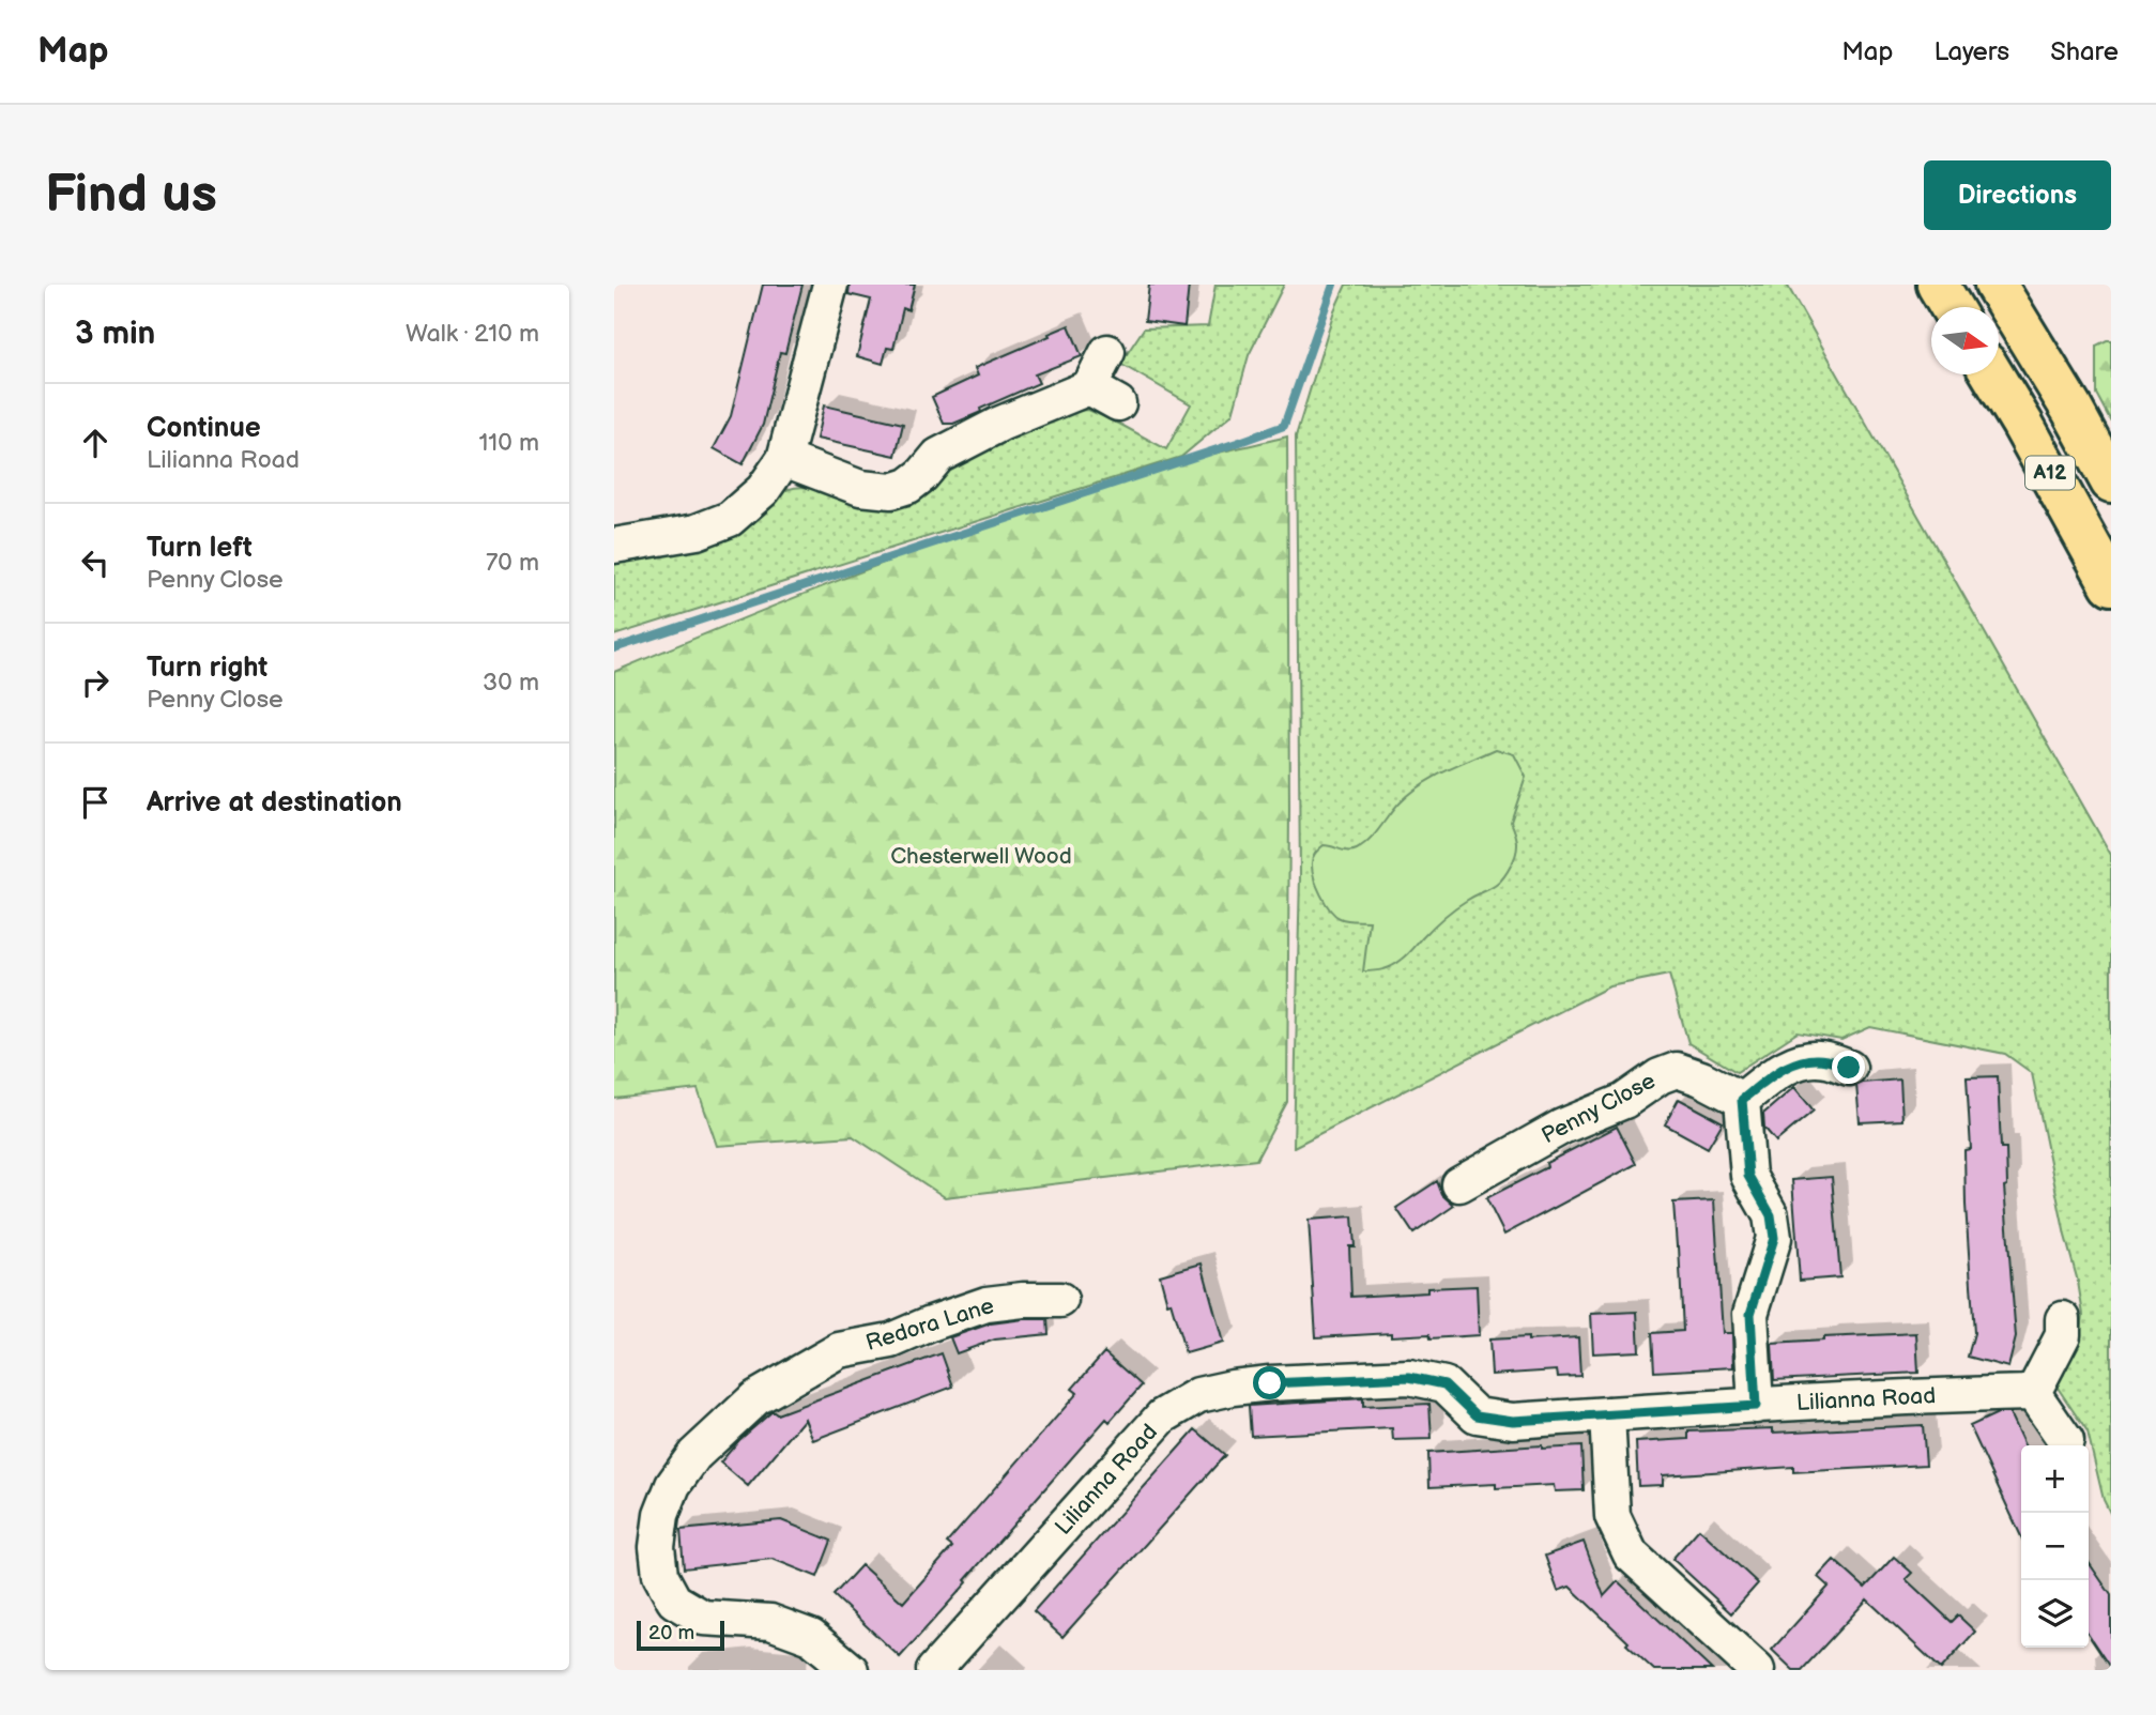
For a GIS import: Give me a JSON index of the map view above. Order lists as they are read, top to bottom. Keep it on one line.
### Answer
{"streets":{"highway":["A12"],"street":["Penny Close","Redora Lane","Lilianna Road"]},"parks":["Chesterwell Wood"],"scale_bar":"20 m","north":"right","page":{"header":"Map","nav":["Map","Layers","Share"],"buttons":"Directions","title":"Find us","heading":["3 min","Walk · 210 m"],"list":[["Continue","Lilianna Road","110 m"],["Turn left","Penny Close","70 m"],["Turn right","Penny Close","30 m"],"Arrive at destination"],"map_buttons":["+","−"],"scale":"20 m"}}
